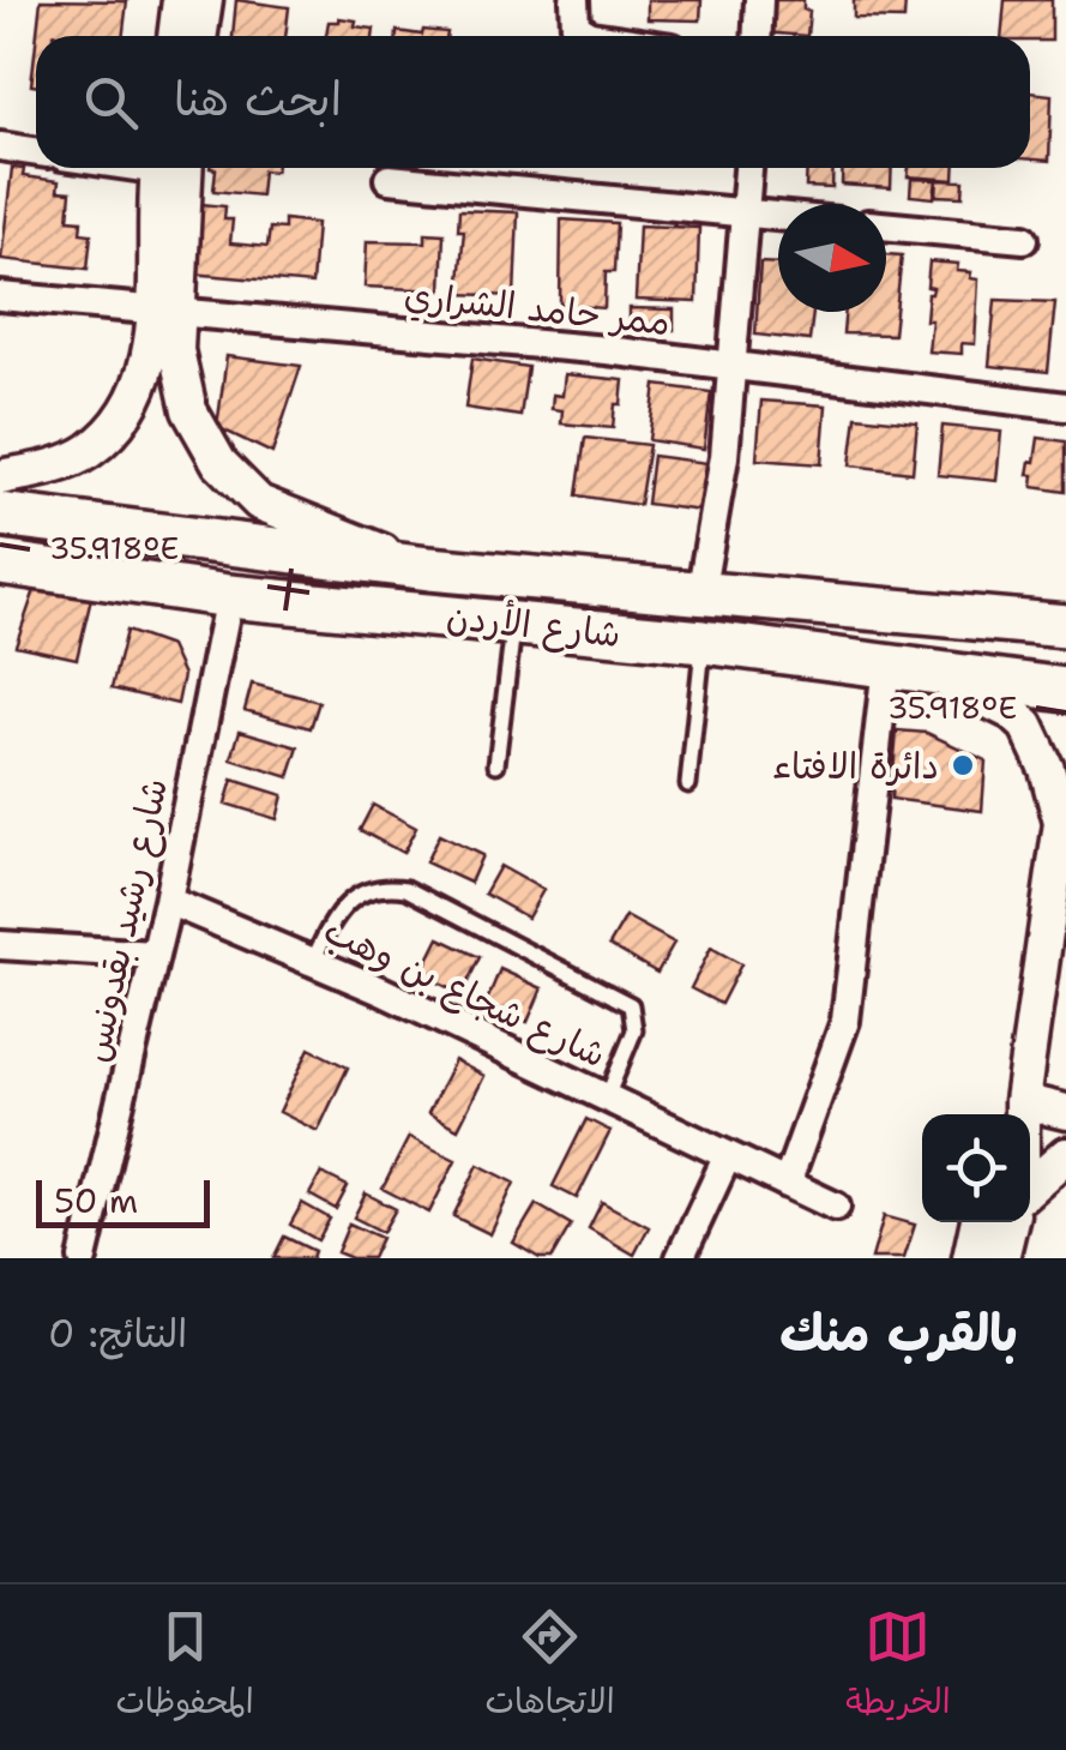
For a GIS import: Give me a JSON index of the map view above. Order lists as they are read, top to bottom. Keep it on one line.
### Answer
{"streets":{"highway":["شارع الأردن"],"street":["ممر حامد الشراري","شارع رشيد بقدونس","شارع شجاع بن وهب"]},"crossings":[["شارع الأردن","شارع رشيد بقدونس"],["شارع رشيد بقدونس","شارع شجاع بن وهب"]],"places":["دائرة الافتاء"],"scale_bar":"50 m","north":"right","page":{"search":"ابحث هنا","scale":"50 m","heading":["بالقرب منك","النتائج: 0"],"nav":["الخريطة","الاتجاهات","المحفوظات"]},"coordinates":["35.918°E"]}
